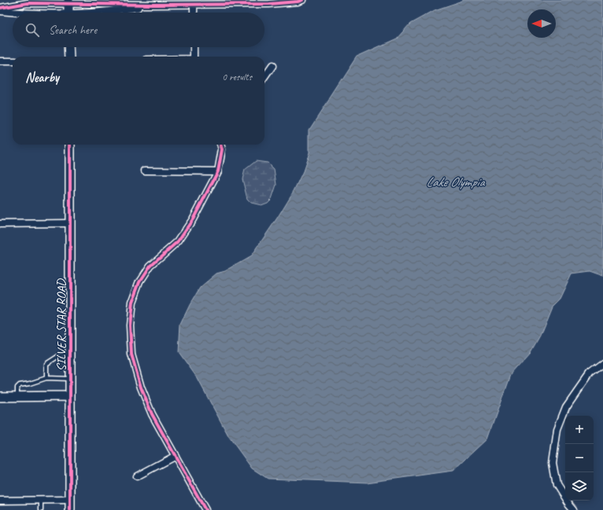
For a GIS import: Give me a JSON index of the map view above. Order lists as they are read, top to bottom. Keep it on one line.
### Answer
{"streets":{"main road":["SILVER STAR ROAD"]},"water":["Lake Olympia"],"north":"left","page":{"search":"Search here","heading":["Nearby","0 results"],"map_buttons":["+","−"]}}
